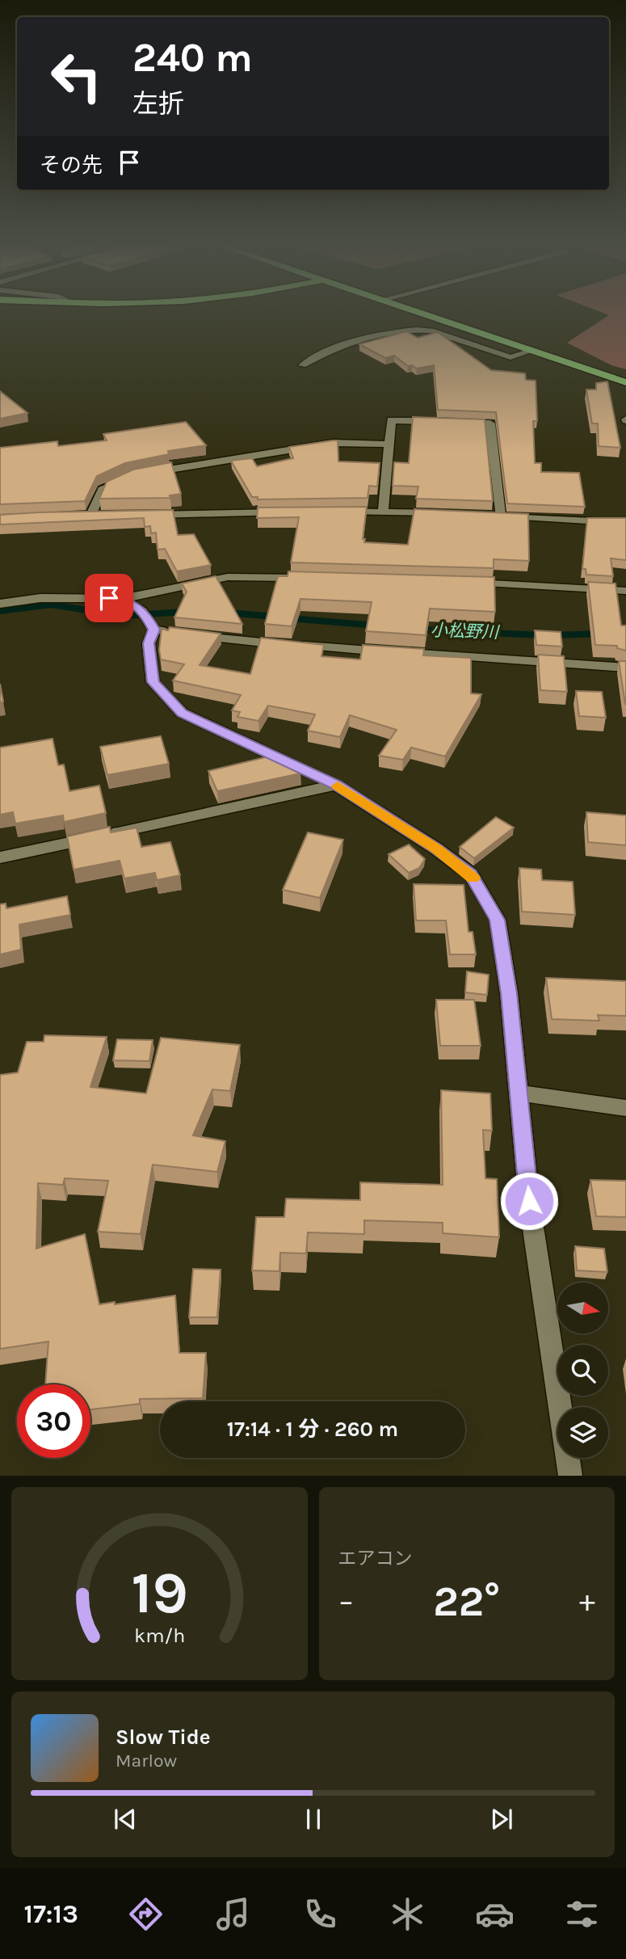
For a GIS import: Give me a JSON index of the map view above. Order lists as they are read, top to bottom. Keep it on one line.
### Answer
{"water":["小松野川"],"north":"right","page":{"turn":["240 m","左折"],"then":"その先","limit":"30","trip":"17:14 · 1 分 · 260 m","tile":"エアコン","heat":["−","22°","+"],"song":["Slow Tide","Marlow"],"tabs":"17:13","gauge":["19","km/h"]}}
